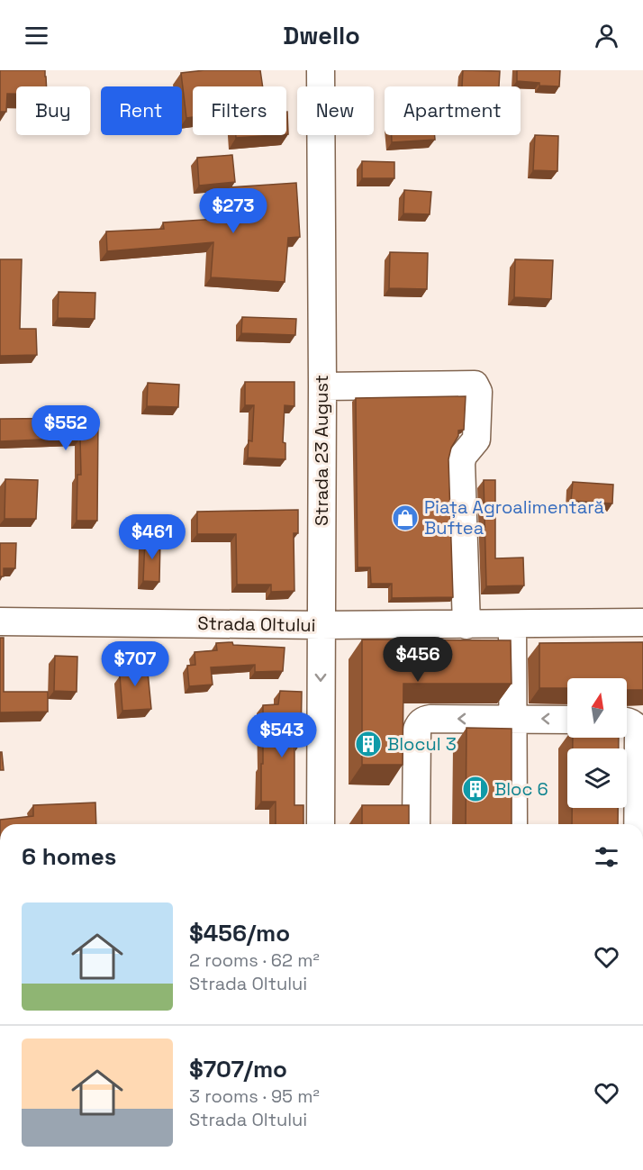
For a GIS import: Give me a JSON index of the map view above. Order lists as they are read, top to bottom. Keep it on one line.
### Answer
{"streets":{"street":["Strada 23 August","Strada Oltului"]},"crossings":[["Strada 23 August","Strada Oltului"]],"places":{"shop":["Piața Agroalimentară Buftea"],"building":["Blocul 3","Bloc 6"]},"north":"top","page":{"header":"Dwello","chip":["Buy","Rent","Filters","New","Apartment"],"price":["$273","$552","$461","$456","$707","$543"],"heading":"6 homes","list":[{"name":"$456/mo","note":"2 rooms · 62 m² · Strada Oltului"},{"name":"$707/mo","note":"3 rooms · 95 m² · Strada Oltului"}]}}
